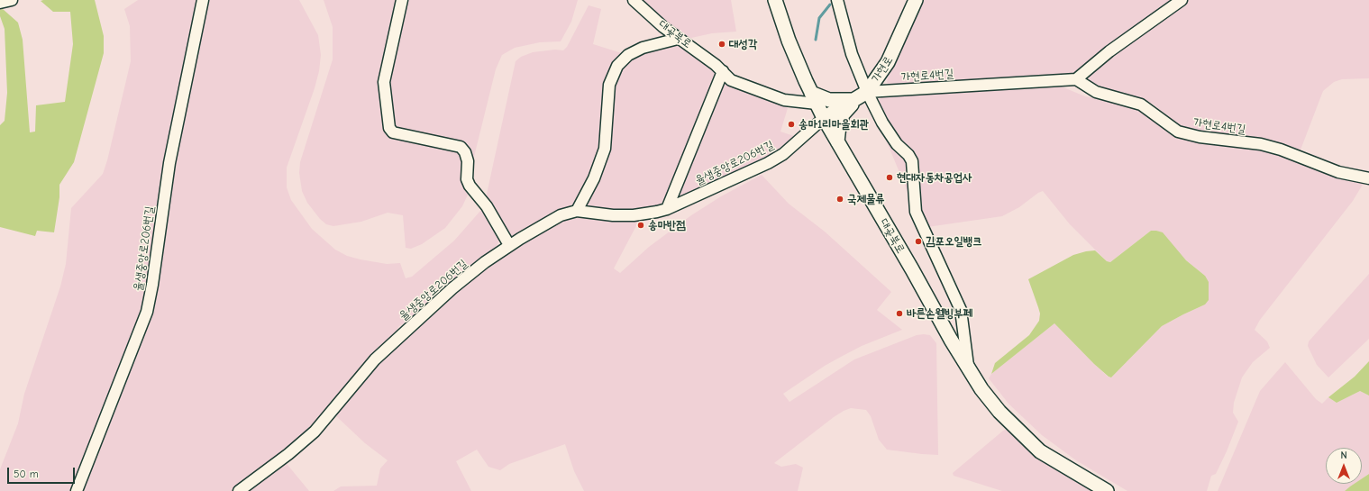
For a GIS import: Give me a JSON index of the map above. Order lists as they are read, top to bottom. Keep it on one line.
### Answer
{"streets":{"street":["대곶북로","가현로","가현로4번길","율생중앙로206번길"]},"crossings":[["대곶북로","가현로"],["대곶북로","가현로4번길"],["대곶북로","율생중앙로206번길"],["가현로","가현로4번길"],["가현로","율생중앙로206번길"]],"places":["대성각","송마1리마을회관","현대자동차공업사","국제물류","송마반점","김포오일뱅크","바른손웰빙부페"],"scale_bar":"50 m","north":"top"}
